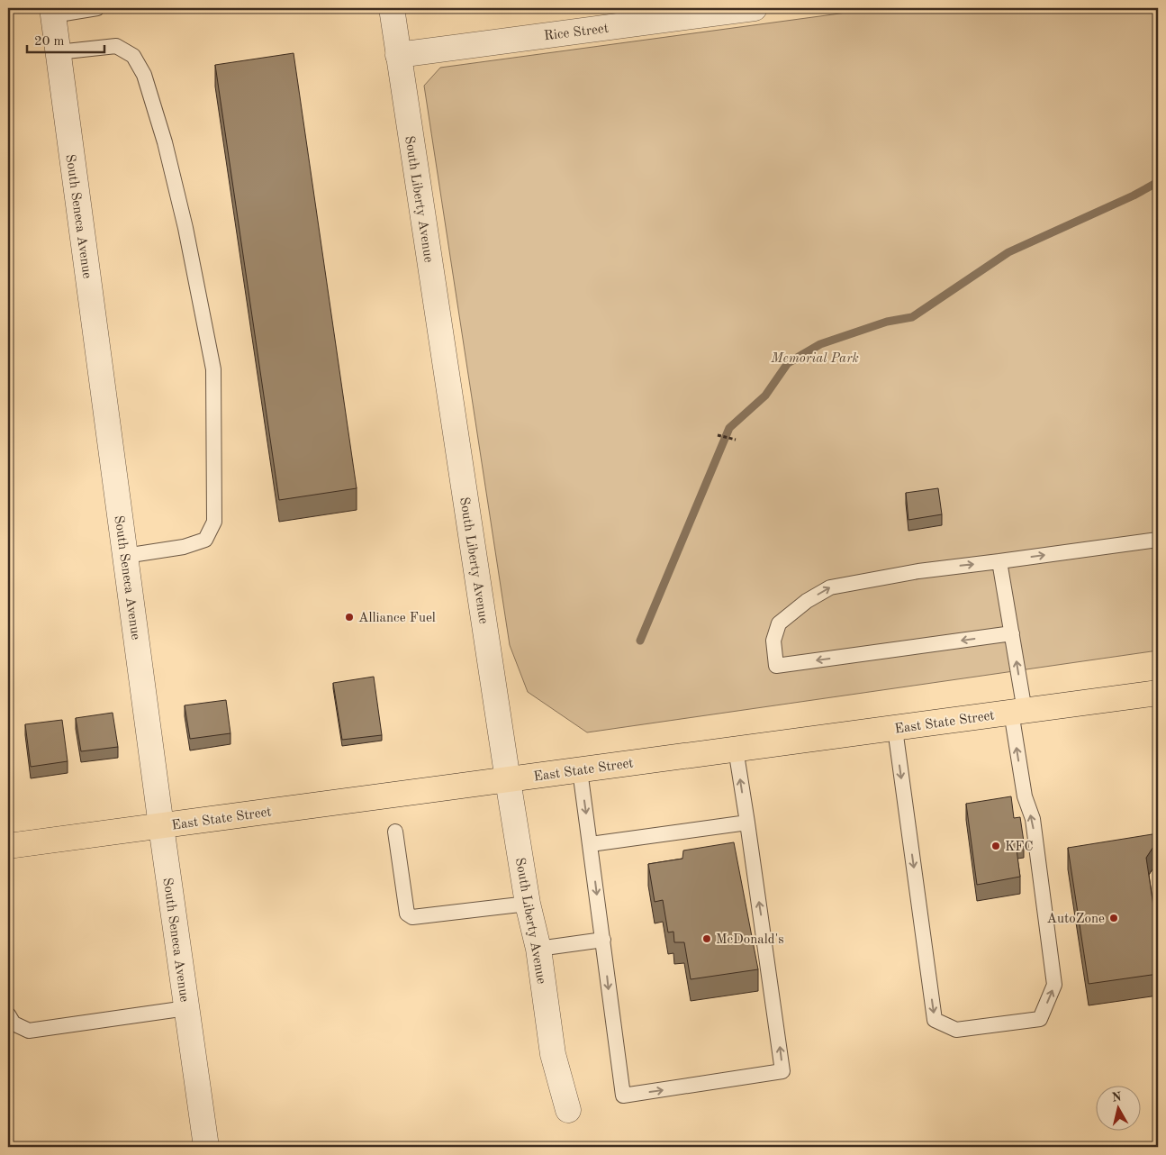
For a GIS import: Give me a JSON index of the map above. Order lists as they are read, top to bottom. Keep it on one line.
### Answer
{"streets":{"highway":["East State Street"],"street":["Rice Street","South Liberty Avenue","South Seneca Avenue"]},"crossings":[["Rice Street","South Liberty Avenue"],["South Liberty Avenue","East State Street"],["South Seneca Avenue","East State Street"]],"parks":["Memorial Park"],"places":["Alliance Fuel","KFC","AutoZone","McDonald's"],"scale_bar":"20 m","north":"top"}
